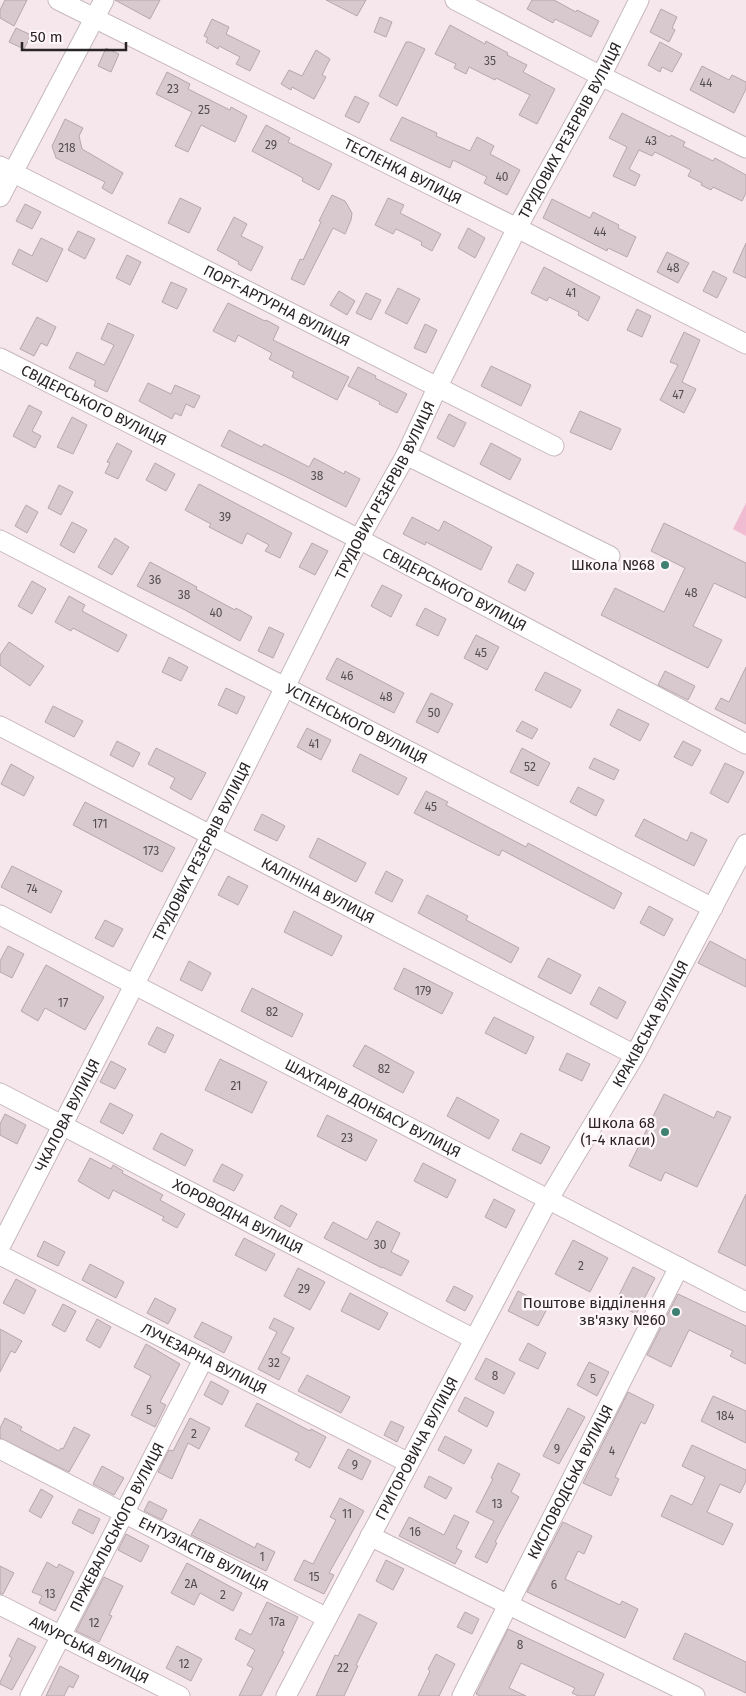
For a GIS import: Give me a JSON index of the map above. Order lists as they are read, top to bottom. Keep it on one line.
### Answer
{"streets":{"street":["ТРУДОВИХ РЕЗЕРВІВ ВУЛИЦЯ","ТЕСЛЕНКА ВУЛИЦЯ","ПОРТ-АРТУРНА ВУЛИЦЯ","СВІДЕРСЬКОГО ВУЛИЦЯ","УСПЕНСЬКОГО ВУЛИЦЯ","КАЛІНІНА ВУЛИЦЯ","КРАКІВСЬКА ВУЛИЦЯ","ШАХТАРІВ ДОНБАСУ ВУЛИЦЯ","ЧКАЛОВА ВУЛИЦЯ","ХОРОВОДНА ВУЛИЦЯ","ЛУЧЕЗАРНА ВУЛИЦЯ","ГРИГОРОВИЧА ВУЛИЦЯ","КИСЛОВОДСЬКА ВУЛИЦЯ","ПРЖЕВАЛЬСЬКОГО ВУЛИЦЯ","ЕНТУЗІАСТІВ ВУЛИЦЯ","АМУРСЬКА ВУЛИЦЯ"]},"crossings":[["ТРУДОВИХ РЕЗЕРВІВ ВУЛИЦЯ","ТЕСЛЕНКА ВУЛИЦЯ"],["ТРУДОВИХ РЕЗЕРВІВ ВУЛИЦЯ","ПОРТ-АРТУРНА ВУЛИЦЯ"],["ТРУДОВИХ РЕЗЕРВІВ ВУЛИЦЯ","СВІДЕРСЬКОГО ВУЛИЦЯ"],["ТРУДОВИХ РЕЗЕРВІВ ВУЛИЦЯ","УСПЕНСЬКОГО ВУЛИЦЯ"],["ТРУДОВИХ РЕЗЕРВІВ ВУЛИЦЯ","КАЛІНІНА ВУЛИЦЯ"],["ТРУДОВИХ РЕЗЕРВІВ ВУЛИЦЯ","ШАХТАРІВ ДОНБАСУ ВУЛИЦЯ"],["ТРУДОВИХ РЕЗЕРВІВ ВУЛИЦЯ","ЧКАЛОВА ВУЛИЦЯ"],["УСПЕНСЬКОГО ВУЛИЦЯ","КРАКІВСЬКА ВУЛИЦЯ"],["КАЛІНІНА ВУЛИЦЯ","КРАКІВСЬКА ВУЛИЦЯ"],["КРАКІВСЬКА ВУЛИЦЯ","ШАХТАРІВ ДОНБАСУ ВУЛИЦЯ"],["КРАКІВСЬКА ВУЛИЦЯ","ГРИГОРОВИЧА ВУЛИЦЯ"],["ШАХТАРІВ ДОНБАСУ ВУЛИЦЯ","ЧКАЛОВА ВУЛИЦЯ"],["ШАХТАРІВ ДОНБАСУ ВУЛИЦЯ","ГРИГОРОВИЧА ВУЛИЦЯ"],["ШАХТАРІВ ДОНБАСУ ВУЛИЦЯ","КИСЛОВОДСЬКА ВУЛИЦЯ"],["ЧКАЛОВА ВУЛИЦЯ","ХОРОВОДНА ВУЛИЦЯ"],["ХОРОВОДНА ВУЛИЦЯ","ГРИГОРОВИЧА ВУЛИЦЯ"],["ЛУЧЕЗАРНА ВУЛИЦЯ","ГРИГОРОВИЧА ВУЛИЦЯ"],["ЛУЧЕЗАРНА ВУЛИЦЯ","ПРЖЕВАЛЬСЬКОГО ВУЛИЦЯ"],["ГРИГОРОВИЧА ВУЛИЦЯ","ЕНТУЗІАСТІВ ВУЛИЦЯ"],["ПРЖЕВАЛЬСЬКОГО ВУЛИЦЯ","ЕНТУЗІАСТІВ ВУЛИЦЯ"],["ПРЖЕВАЛЬСЬКОГО ВУЛИЦЯ","АМУРСЬКА ВУЛИЦЯ"]],"places":["Школа №68","Школа 68 (1-4 класи)","Поштове відділення зв'язку №60"],"house_numbers":["35","44","23","25","43","29","218","40","44","48","41","47","38","39","36","48","38","40","45","46","48","50","41","52","45","171","173","74","179","17","82","82","21","23","30","2","29","32","8","5","5","184","2","9","4","9","13","11","16","1","15","2А","6","13","2","17а","12","8","12","22"],"scale_bar":"50 m"}
